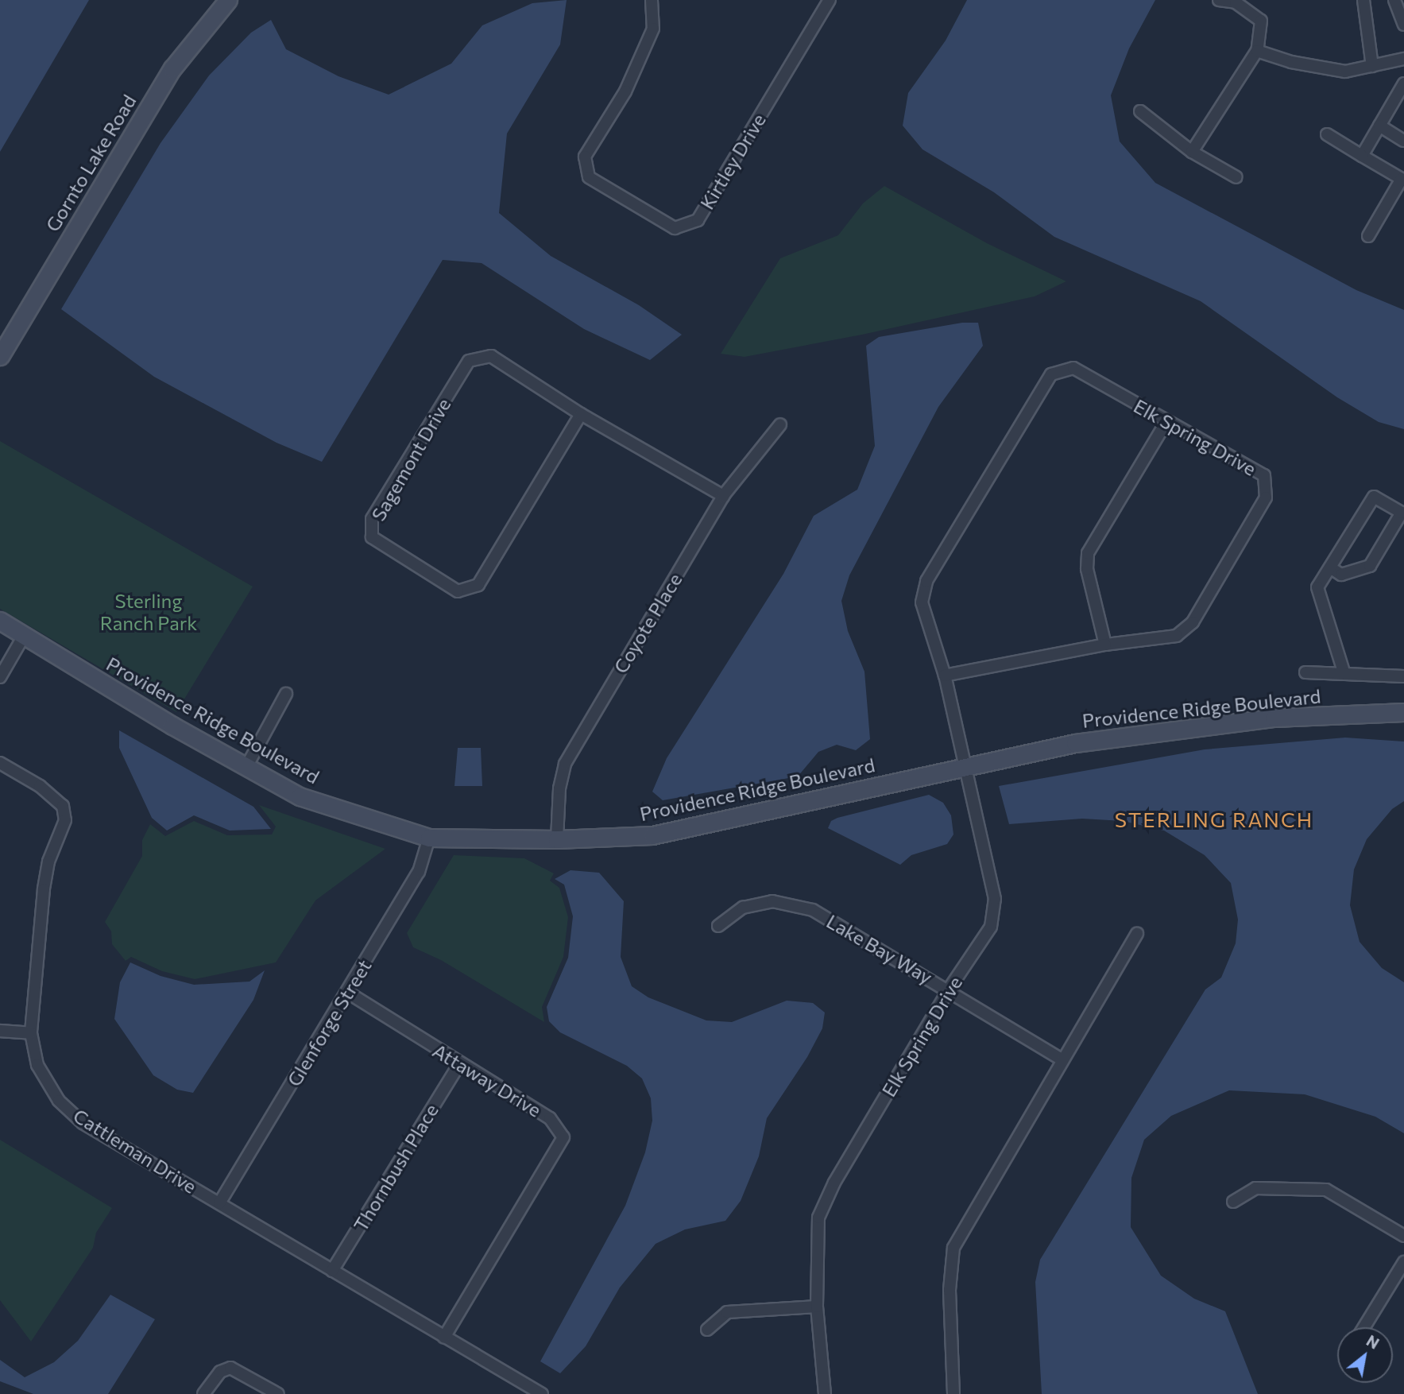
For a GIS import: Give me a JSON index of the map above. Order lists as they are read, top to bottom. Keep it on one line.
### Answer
{"streets":{"street":["Kirtley Drive","Gornto Lake Road","Elk Spring Drive","Sagemont Drive","Coyote Place","Providence Ridge Boulevard","Lake Bay Way","Glenforge Street","Attaway Drive","Cattleman Drive","Thornbush Place"]},"crossings":[["Elk Spring Drive","Providence Ridge Boulevard"],["Elk Spring Drive","Lake Bay Way"],["Sagemont Drive","Coyote Place"],["Coyote Place","Providence Ridge Boulevard"],["Providence Ridge Boulevard","Glenforge Street"],["Glenforge Street","Attaway Drive"],["Glenforge Street","Cattleman Drive"],["Attaway Drive","Cattleman Drive"],["Attaway Drive","Thornbush Place"],["Cattleman Drive","Thornbush Place"]],"districts":["STERLING RANCH"],"parks":["Sterling Ranch Park"],"north":"top right"}
